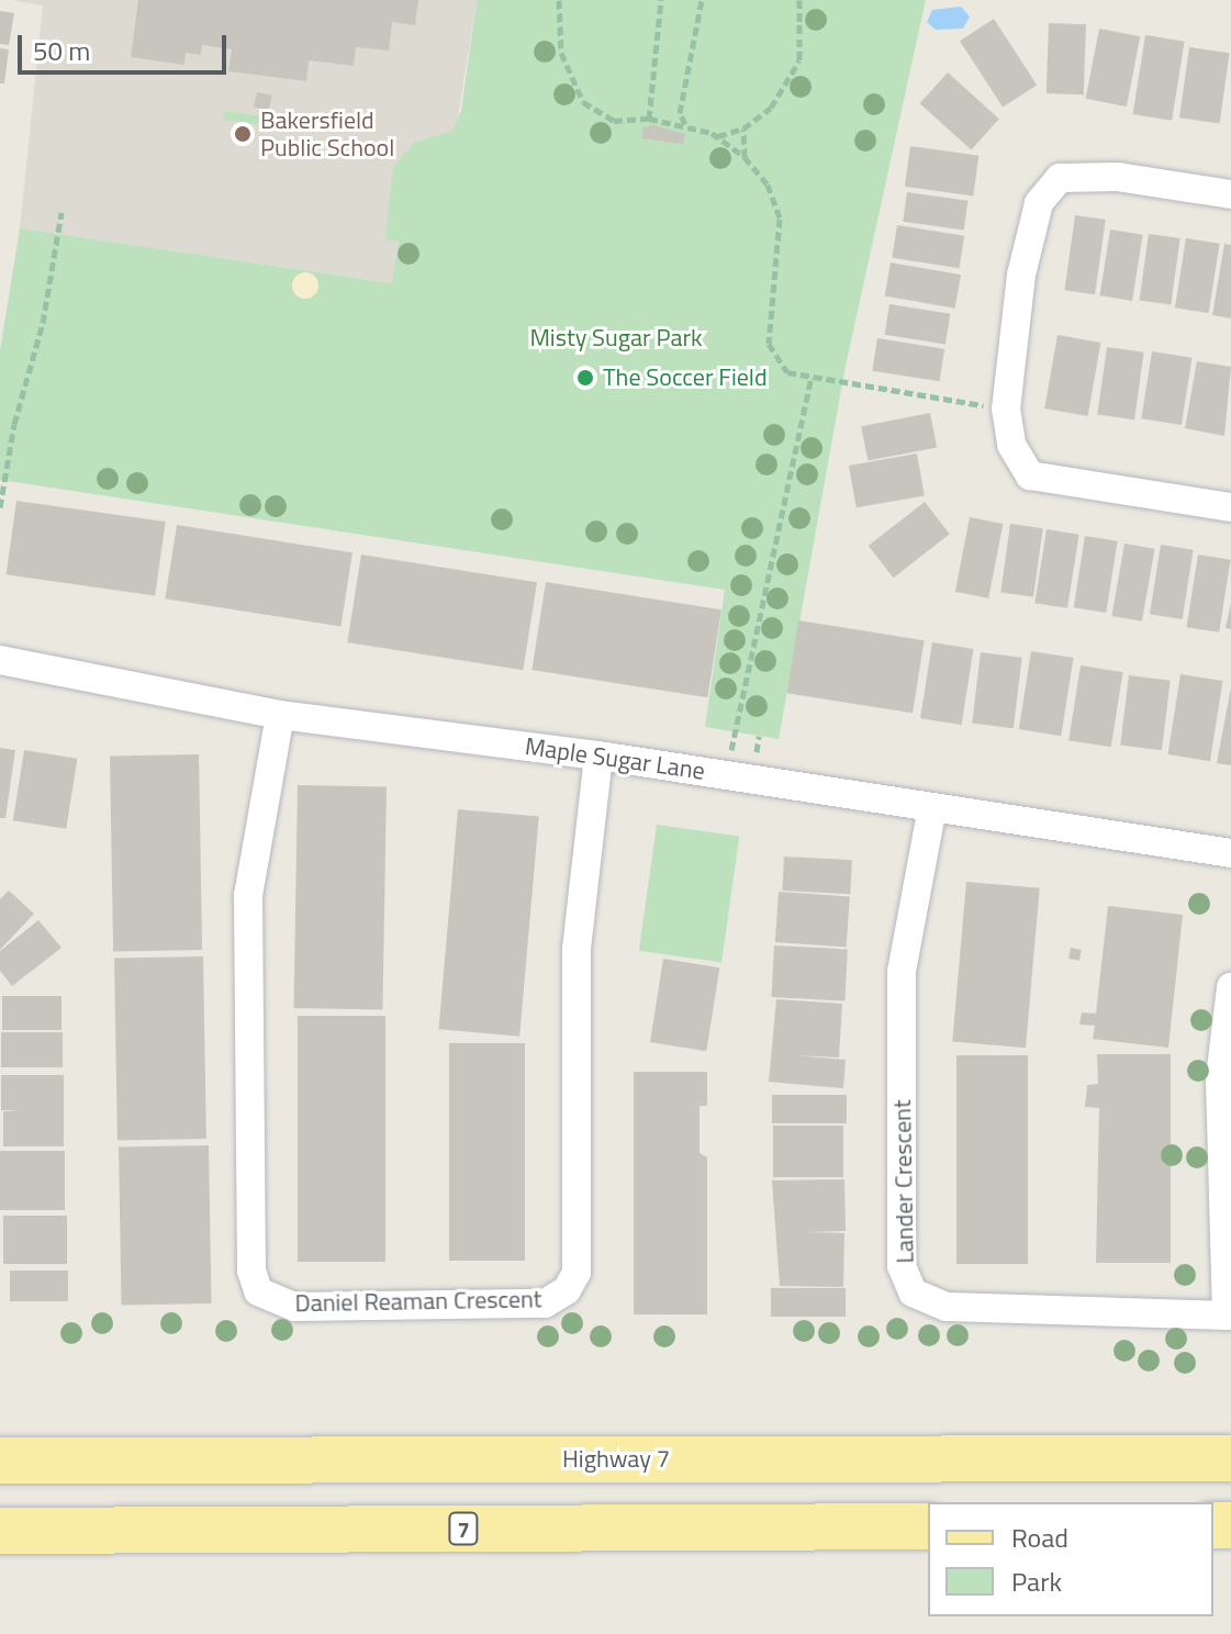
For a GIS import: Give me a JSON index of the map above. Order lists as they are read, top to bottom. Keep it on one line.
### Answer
{"streets":{"main road":["Highway 7","7"],"street":["Maple Sugar Lane","Lander Crescent","Daniel Reaman Crescent"]},"crossings":[["Maple Sugar Lane","Lander Crescent"],["Maple Sugar Lane","Daniel Reaman Crescent"]],"parks":["Misty Sugar Park"],"places":["Bakersfield Public School","The Soccer Field"],"legend":["Road","Park"],"scale_bar":"50 m"}
